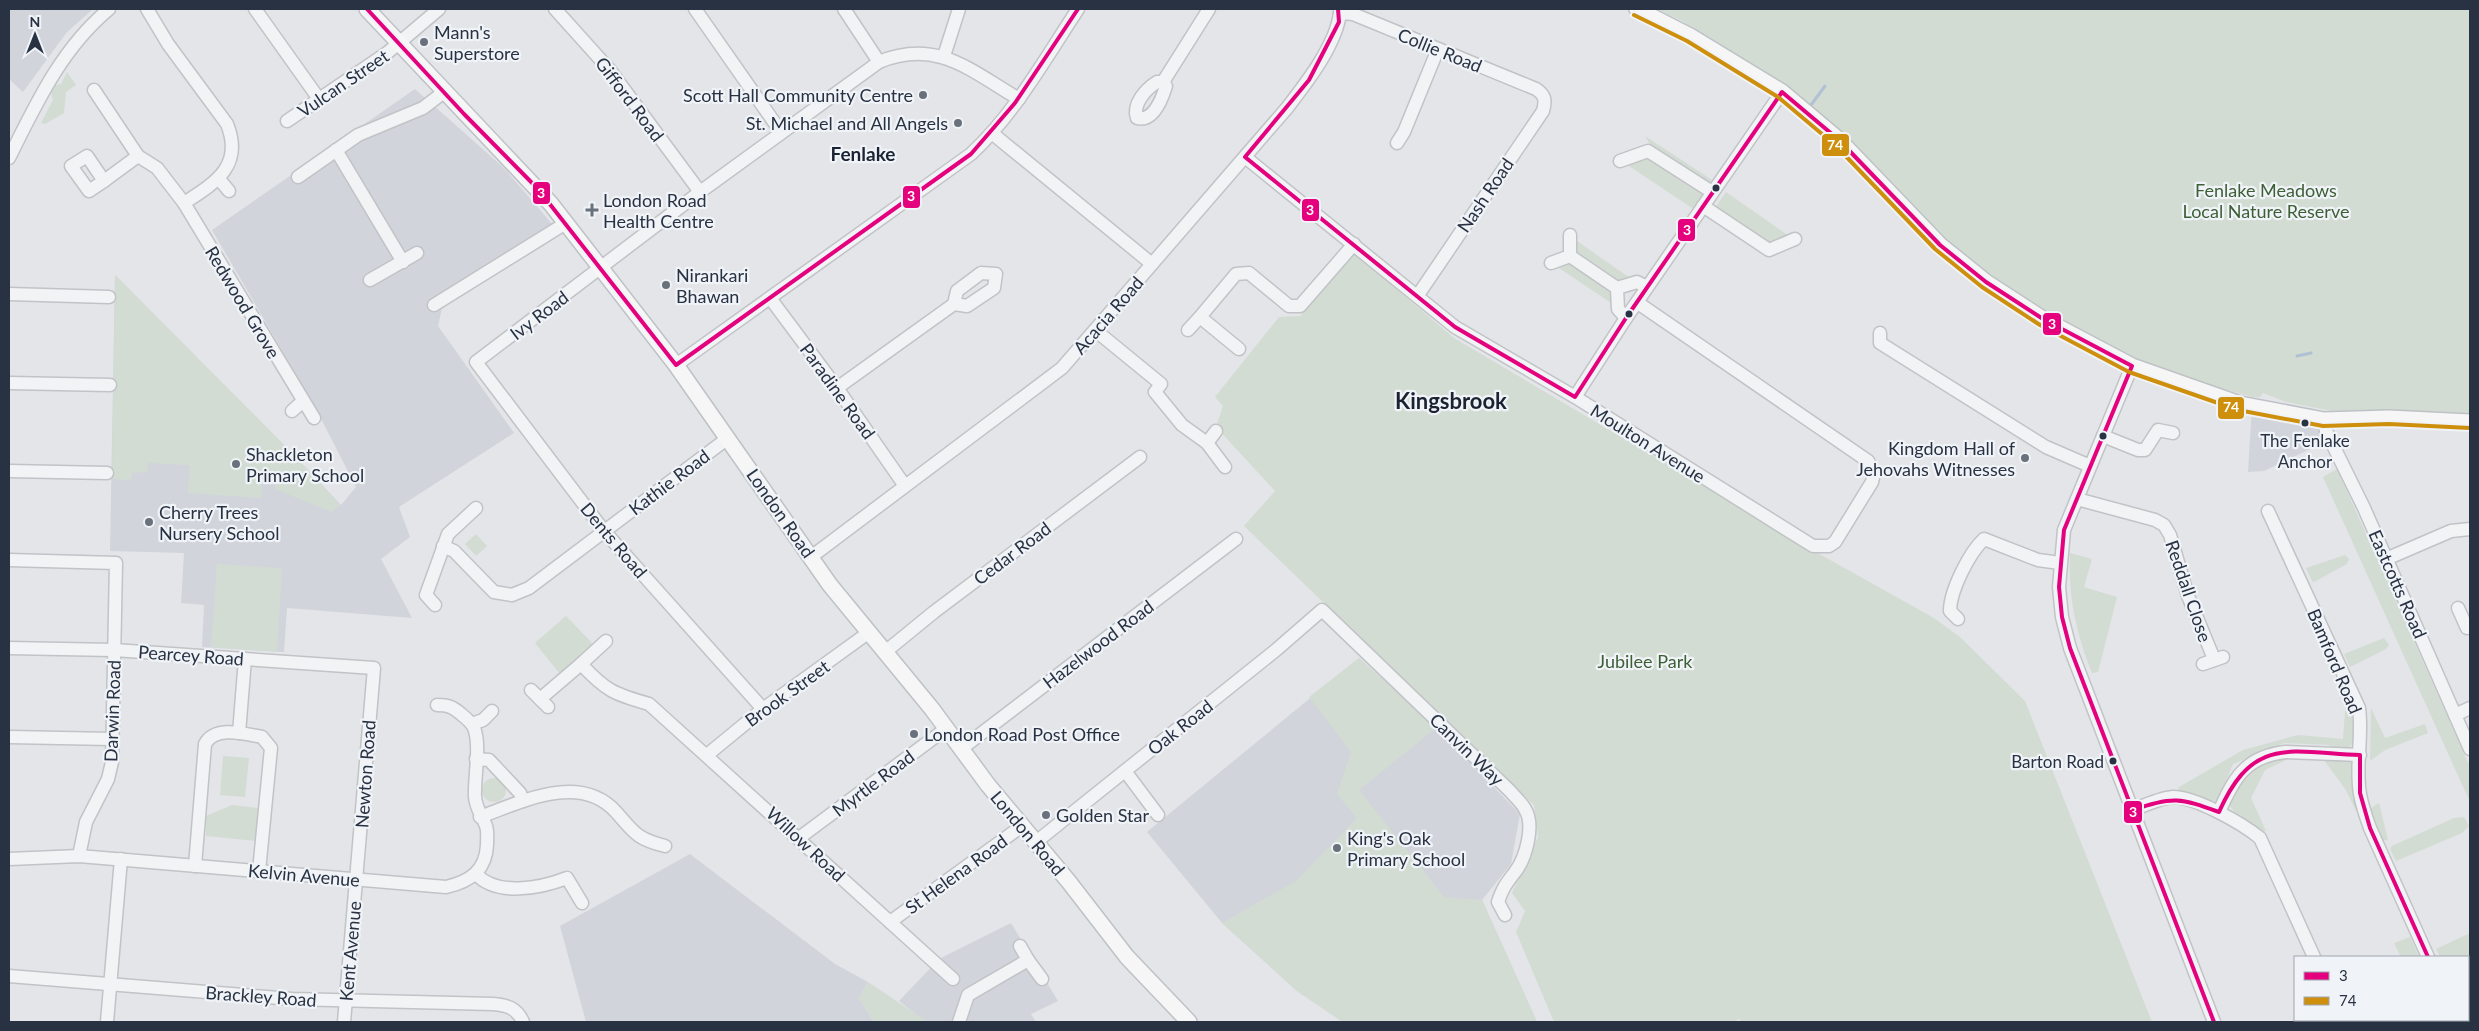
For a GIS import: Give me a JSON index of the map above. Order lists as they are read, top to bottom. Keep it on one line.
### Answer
{"streets":{"main road":["London Road"],"street":["Collie Road","Vulcan Street","Gifford Road","Nash Road","Redwood Grove","Ivy Road","Acacia Road","Paradine Road","Moulton Avenue","Kathie Road","Dents Road","Cedar Road","Eastcotts Road","Reddall Close","Hazelwood Road","Pearcey Road","Bamford Road","Brook Street","Darwin Road","Oak Road","Canvin Way","Newton Road","Myrtle Road","Willow Road","St Helena Road","Kelvin Avenue","Kent Avenue","Brackley Road"]},"crossings":[["Collie Road","Nash Road"],["Collie Road","Acacia Road"],["Vulcan Street","London Road"],["Gifford Road","Ivy Road"],["Nash Road","Moulton Avenue"],["Ivy Road","London Road"],["Ivy Road","Dents Road"],["Acacia Road","Paradine Road"],["Acacia Road","Moulton Avenue"],["Acacia Road","London Road"],["Kathie Road","London Road"],["Kathie Road","Dents Road"],["London Road","Cedar Road"],["London Road","Hazelwood Road"],["London Road","Brook Street"],["London Road","Oak Road"],["London Road","Myrtle Road"],["London Road","St Helena Road"],["Dents Road","Brook Street"],["Pearcey Road","Darwin Road"],["Pearcey Road","Newton Road"],["Brook Street","Willow Road"],["Darwin Road","Kelvin Avenue"],["Oak Road","Canvin Way"],["Newton Road","Kelvin Avenue"],["Newton Road","Kent Avenue"],["Myrtle Road","Willow Road"],["Willow Road","St Helena Road"],["Kelvin Avenue","Kent Avenue"],["Kent Avenue","Brackley Road"]],"districts":["Fenlake","Kingsbrook"],"parks":["Fenlake Meadows Local Nature Reserve","Jubilee Park"],"places":{"other":["Mann's Superstore","Scott Hall Community Centre","St. Michael and All Angels","Nirankari Bhawan","The Fenlake Anchor","Kingdom Hall of Jehovahs Witnesses","Shackleton Primary School","Cherry Trees Nursery School","London Road Post Office","Barton Road","Golden Star","King's Oak Primary School"],"health":["London Road Health Centre"]},"lines":["transit line 3","transit line 74"],"legend":["3","74"],"north":"top"}
